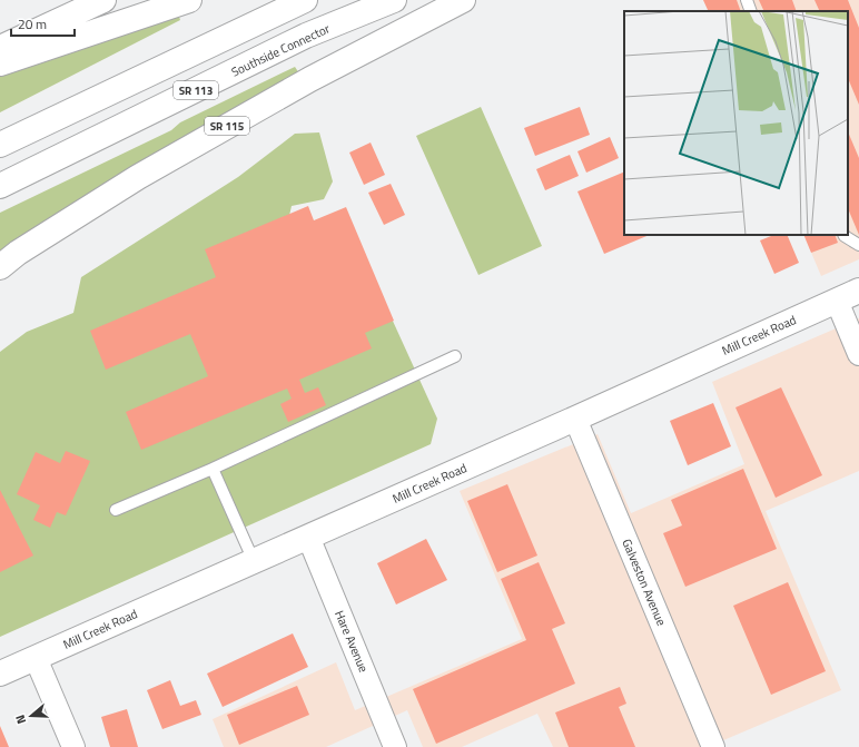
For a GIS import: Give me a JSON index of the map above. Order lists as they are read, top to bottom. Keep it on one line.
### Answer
{"streets":{"main road":["Southside Connector","SR 113","SR 115","Mill Creek Road"],"street":["Galveston Avenue","Hare Avenue"]},"crossings":[["Mill Creek Road","Galveston Avenue"],["Mill Creek Road","Hare Avenue"]],"scale_bar":"20 m","north":"left"}
